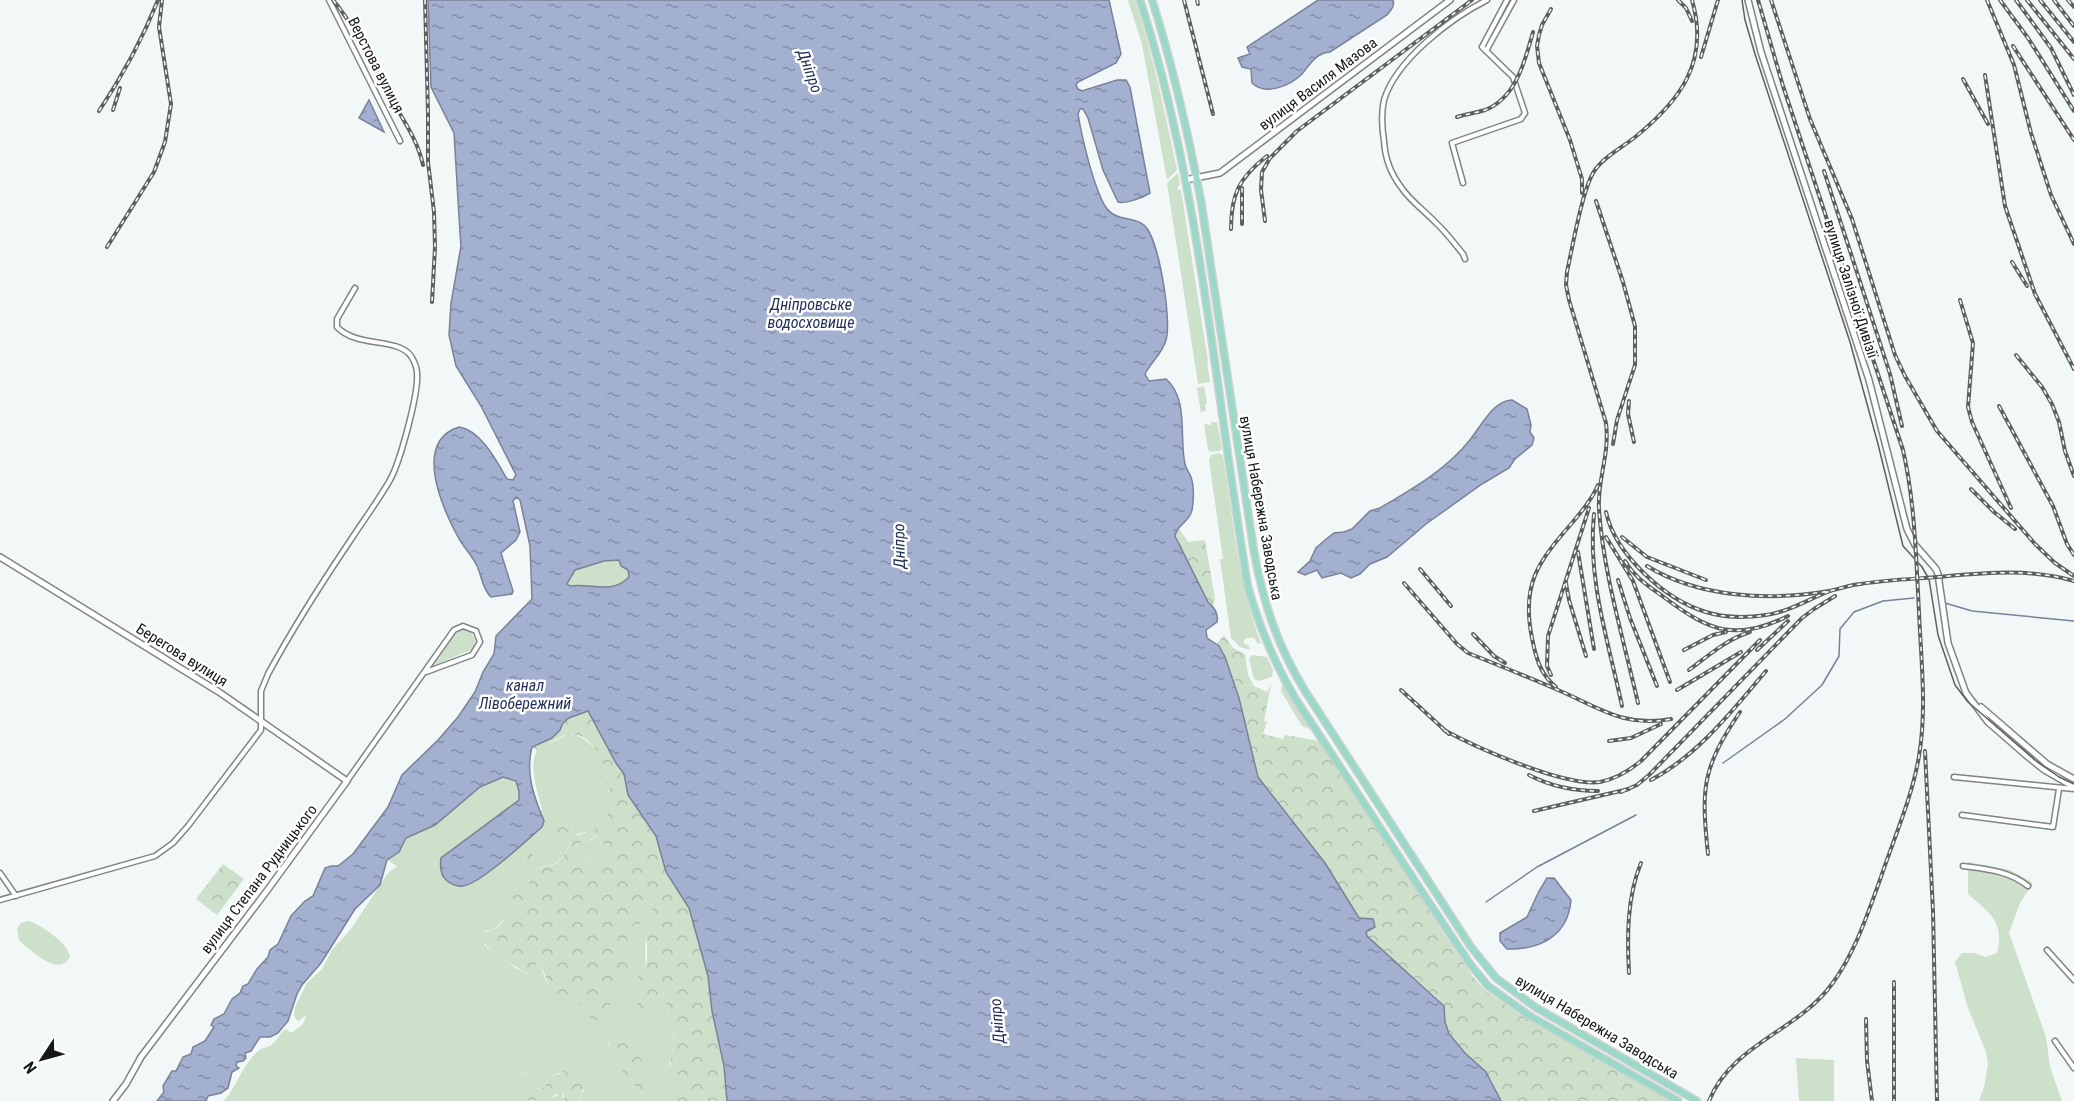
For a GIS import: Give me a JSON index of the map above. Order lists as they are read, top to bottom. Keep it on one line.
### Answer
{"streets":{"main road":["вулиця Набережна Заводська"],"street":["Верстова вулиця","вулиця Василя Мазова","вулиця Залізної Дивізії","Берегова вулиця","вулиця Степана Рудницького"]},"crossings":[["вулиця Василя Мазова","вулиця Набережна Заводська"],["Берегова вулиця","вулиця Степана Рудницького"]],"water":["Дніпро","Дніпровське водосховище","канал Лівобережний"],"north":"bottom left"}
